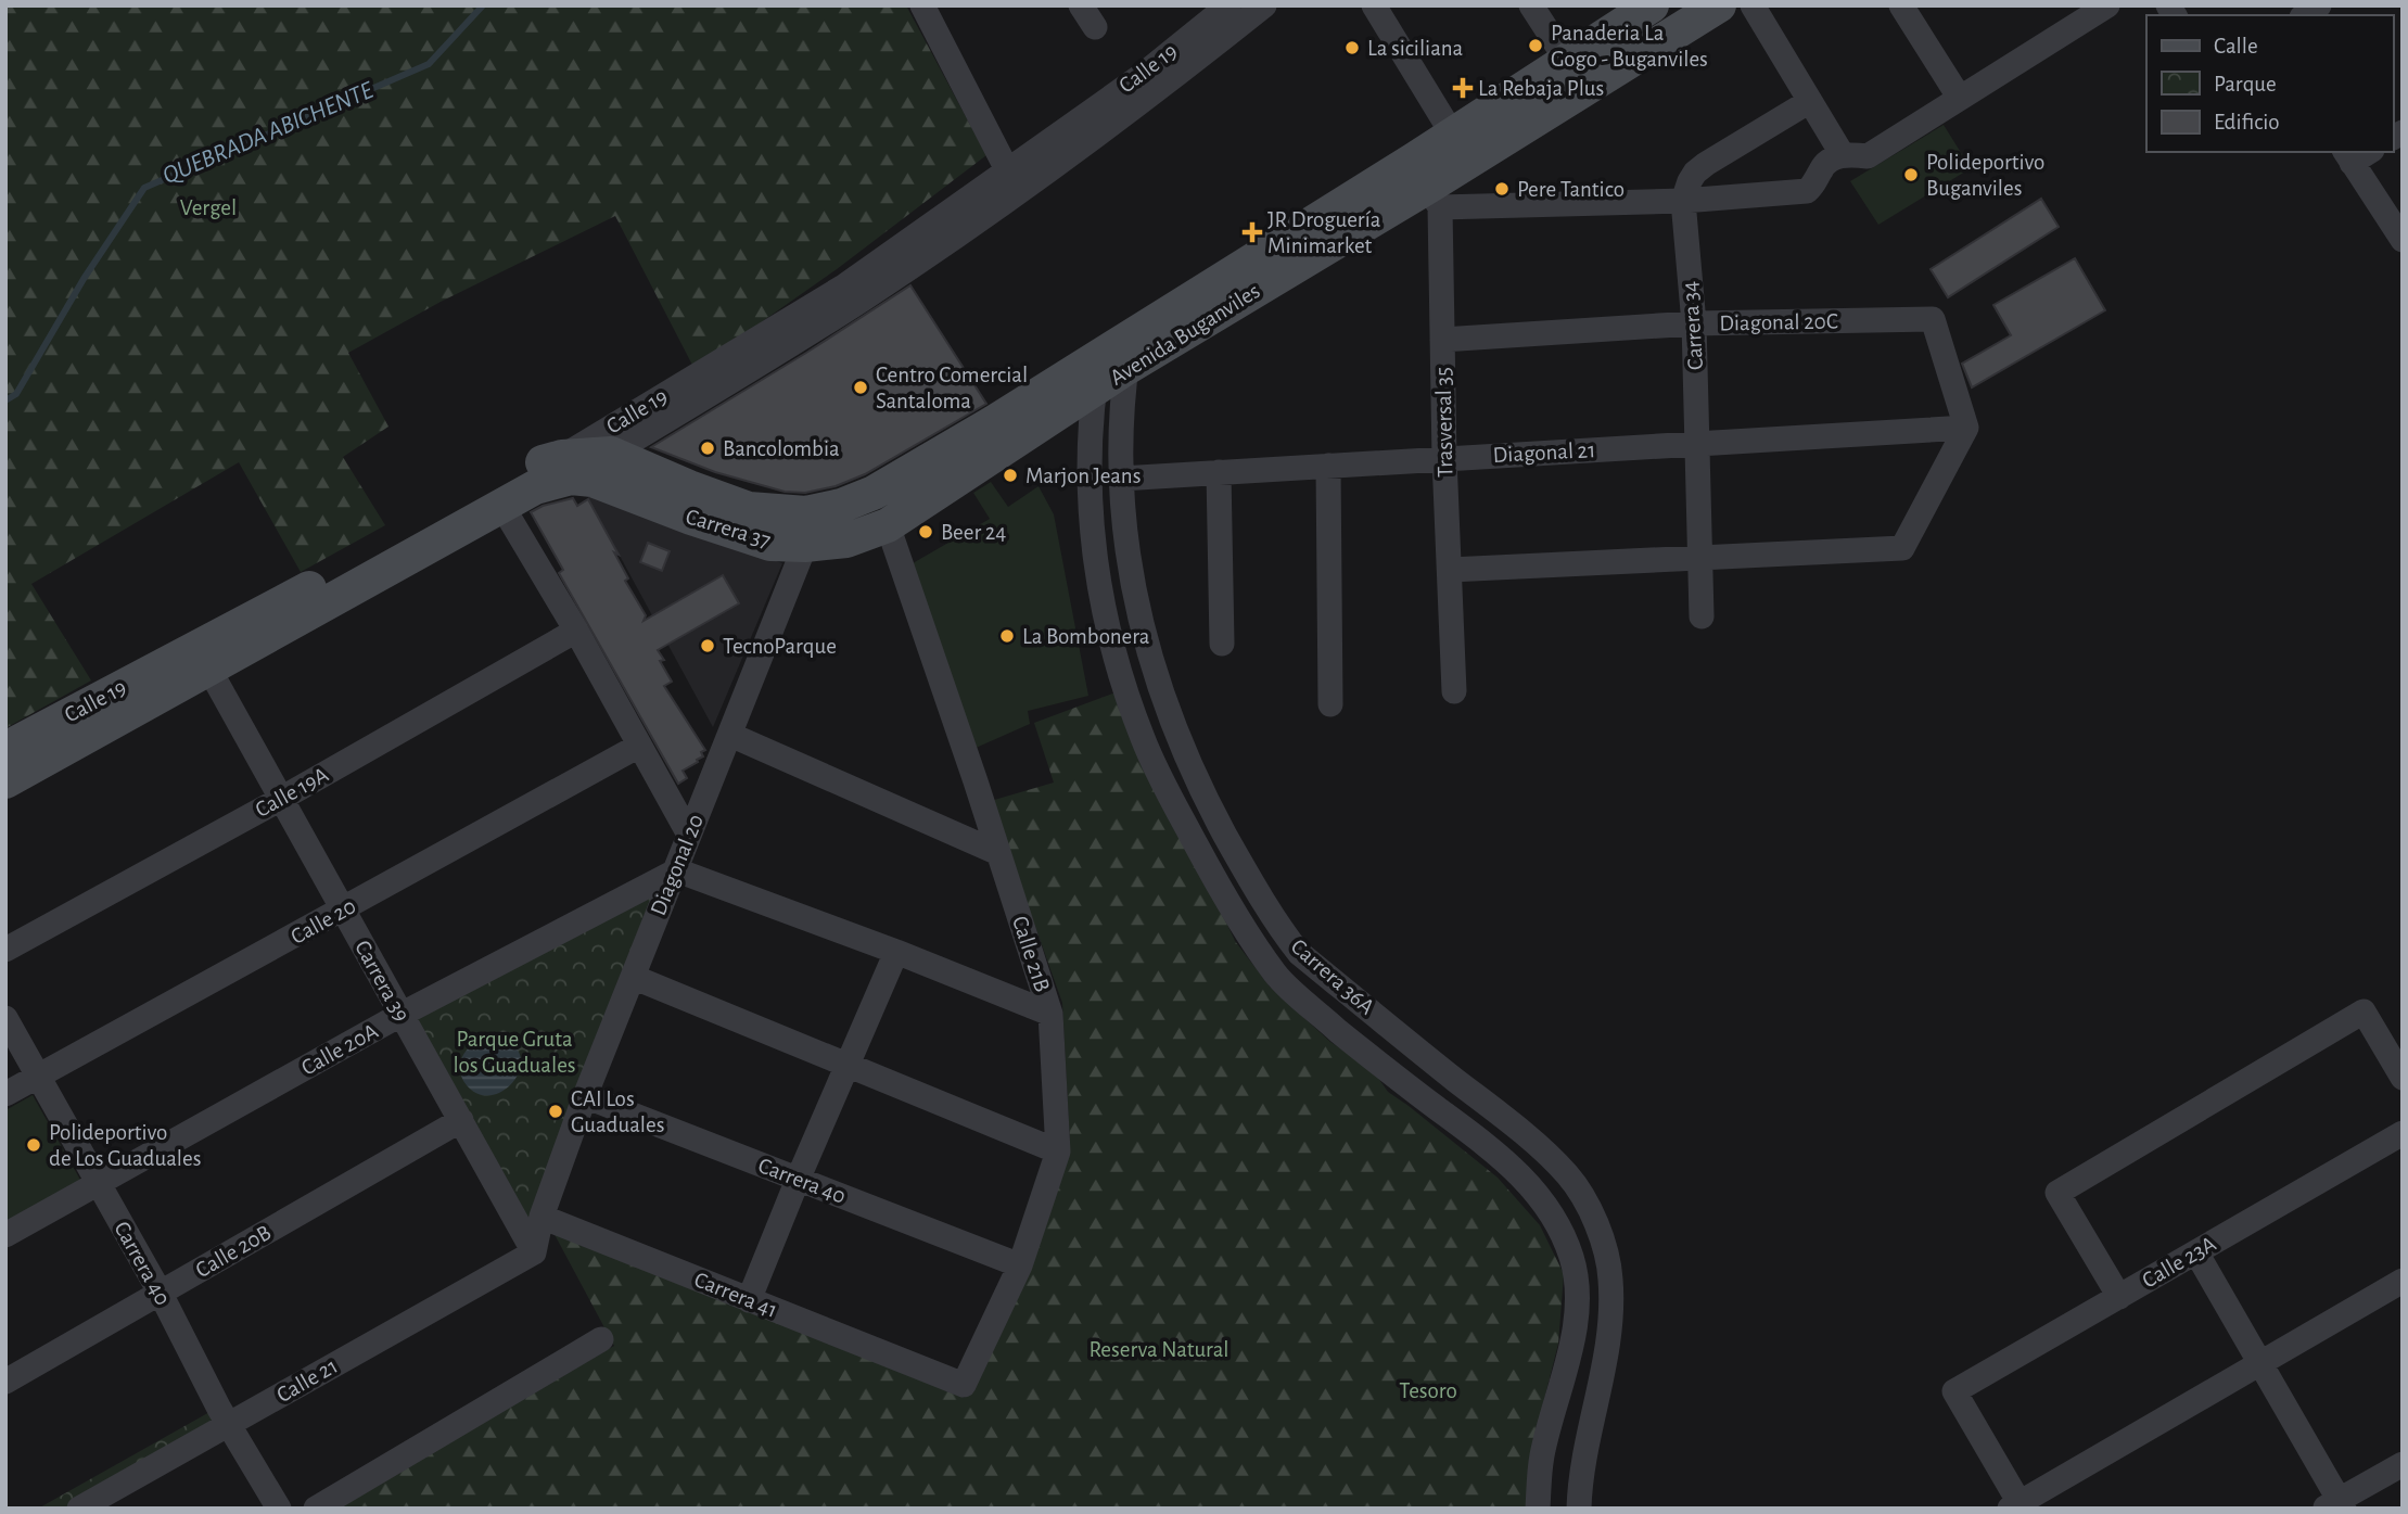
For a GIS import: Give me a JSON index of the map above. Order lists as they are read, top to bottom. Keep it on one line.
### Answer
{"streets":{"main road":["Calle 19","Avenida Buganviles","Carrera 37"],"street":["Diagonal 20C","Carrera 34","Trasversal 35","Diagonal 21","Calle 19A","Diagonal 20","Calle 20","Calle 21B","Carrera 36A","Carrera 39","Calle 20A","Carrera 40","Calle 20B","Calle 23A","Carrera 41","Calle 21"]},"crossings":[["Calle 19","Carrera 37"],["Calle 19","Carrera 39"],["Diagonal 20C","Carrera 34"],["Diagonal 20C","Trasversal 35"],["Diagonal 20C","Diagonal 21"],["Carrera 34","Diagonal 21"],["Avenida Buganviles","Trasversal 35"],["Avenida Buganviles","Carrera 37"],["Avenida Buganviles","Calle 21B"],["Avenida Buganviles","Carrera 36A"],["Trasversal 35","Diagonal 21"],["Diagonal 21","Carrera 36A"],["Carrera 37","Diagonal 20"],["Carrera 37","Calle 21B"],["Calle 19A","Carrera 39"],["Diagonal 20","Calle 20A"],["Diagonal 20","Carrera 40"],["Diagonal 20","Carrera 41"],["Calle 20","Carrera 39"],["Calle 20","Carrera 40"],["Calle 21B","Carrera 40"],["Calle 21B","Carrera 41"],["Carrera 39","Calle 20A"],["Carrera 39","Calle 20B"],["Carrera 39","Calle 21"],["Calle 20A","Carrera 40"],["Carrera 40","Calle 20B"],["Carrera 40","Calle 21"]],"water":["QUEBRADA ABICHENTE"],"parks":["Vergel","Parque Gruta los Guaduales","Reserva Natural","Tesoro"],"places":{"other":["Panaderia La Gogo - Buganviles","La siciliana","Polideportivo Buganviles","Pere Tantico","Centro Comercial Santaloma","Bancolombia","Marjon Jeans","Beer 24","La Bombonera","TecnoParque","CAI Los Guaduales","Polideportivo de Los Guaduales"],"health":["La Rebaja Plus","JR Droguería Minimarket"]},"legend":["Calle","Parque","Edificio"]}
